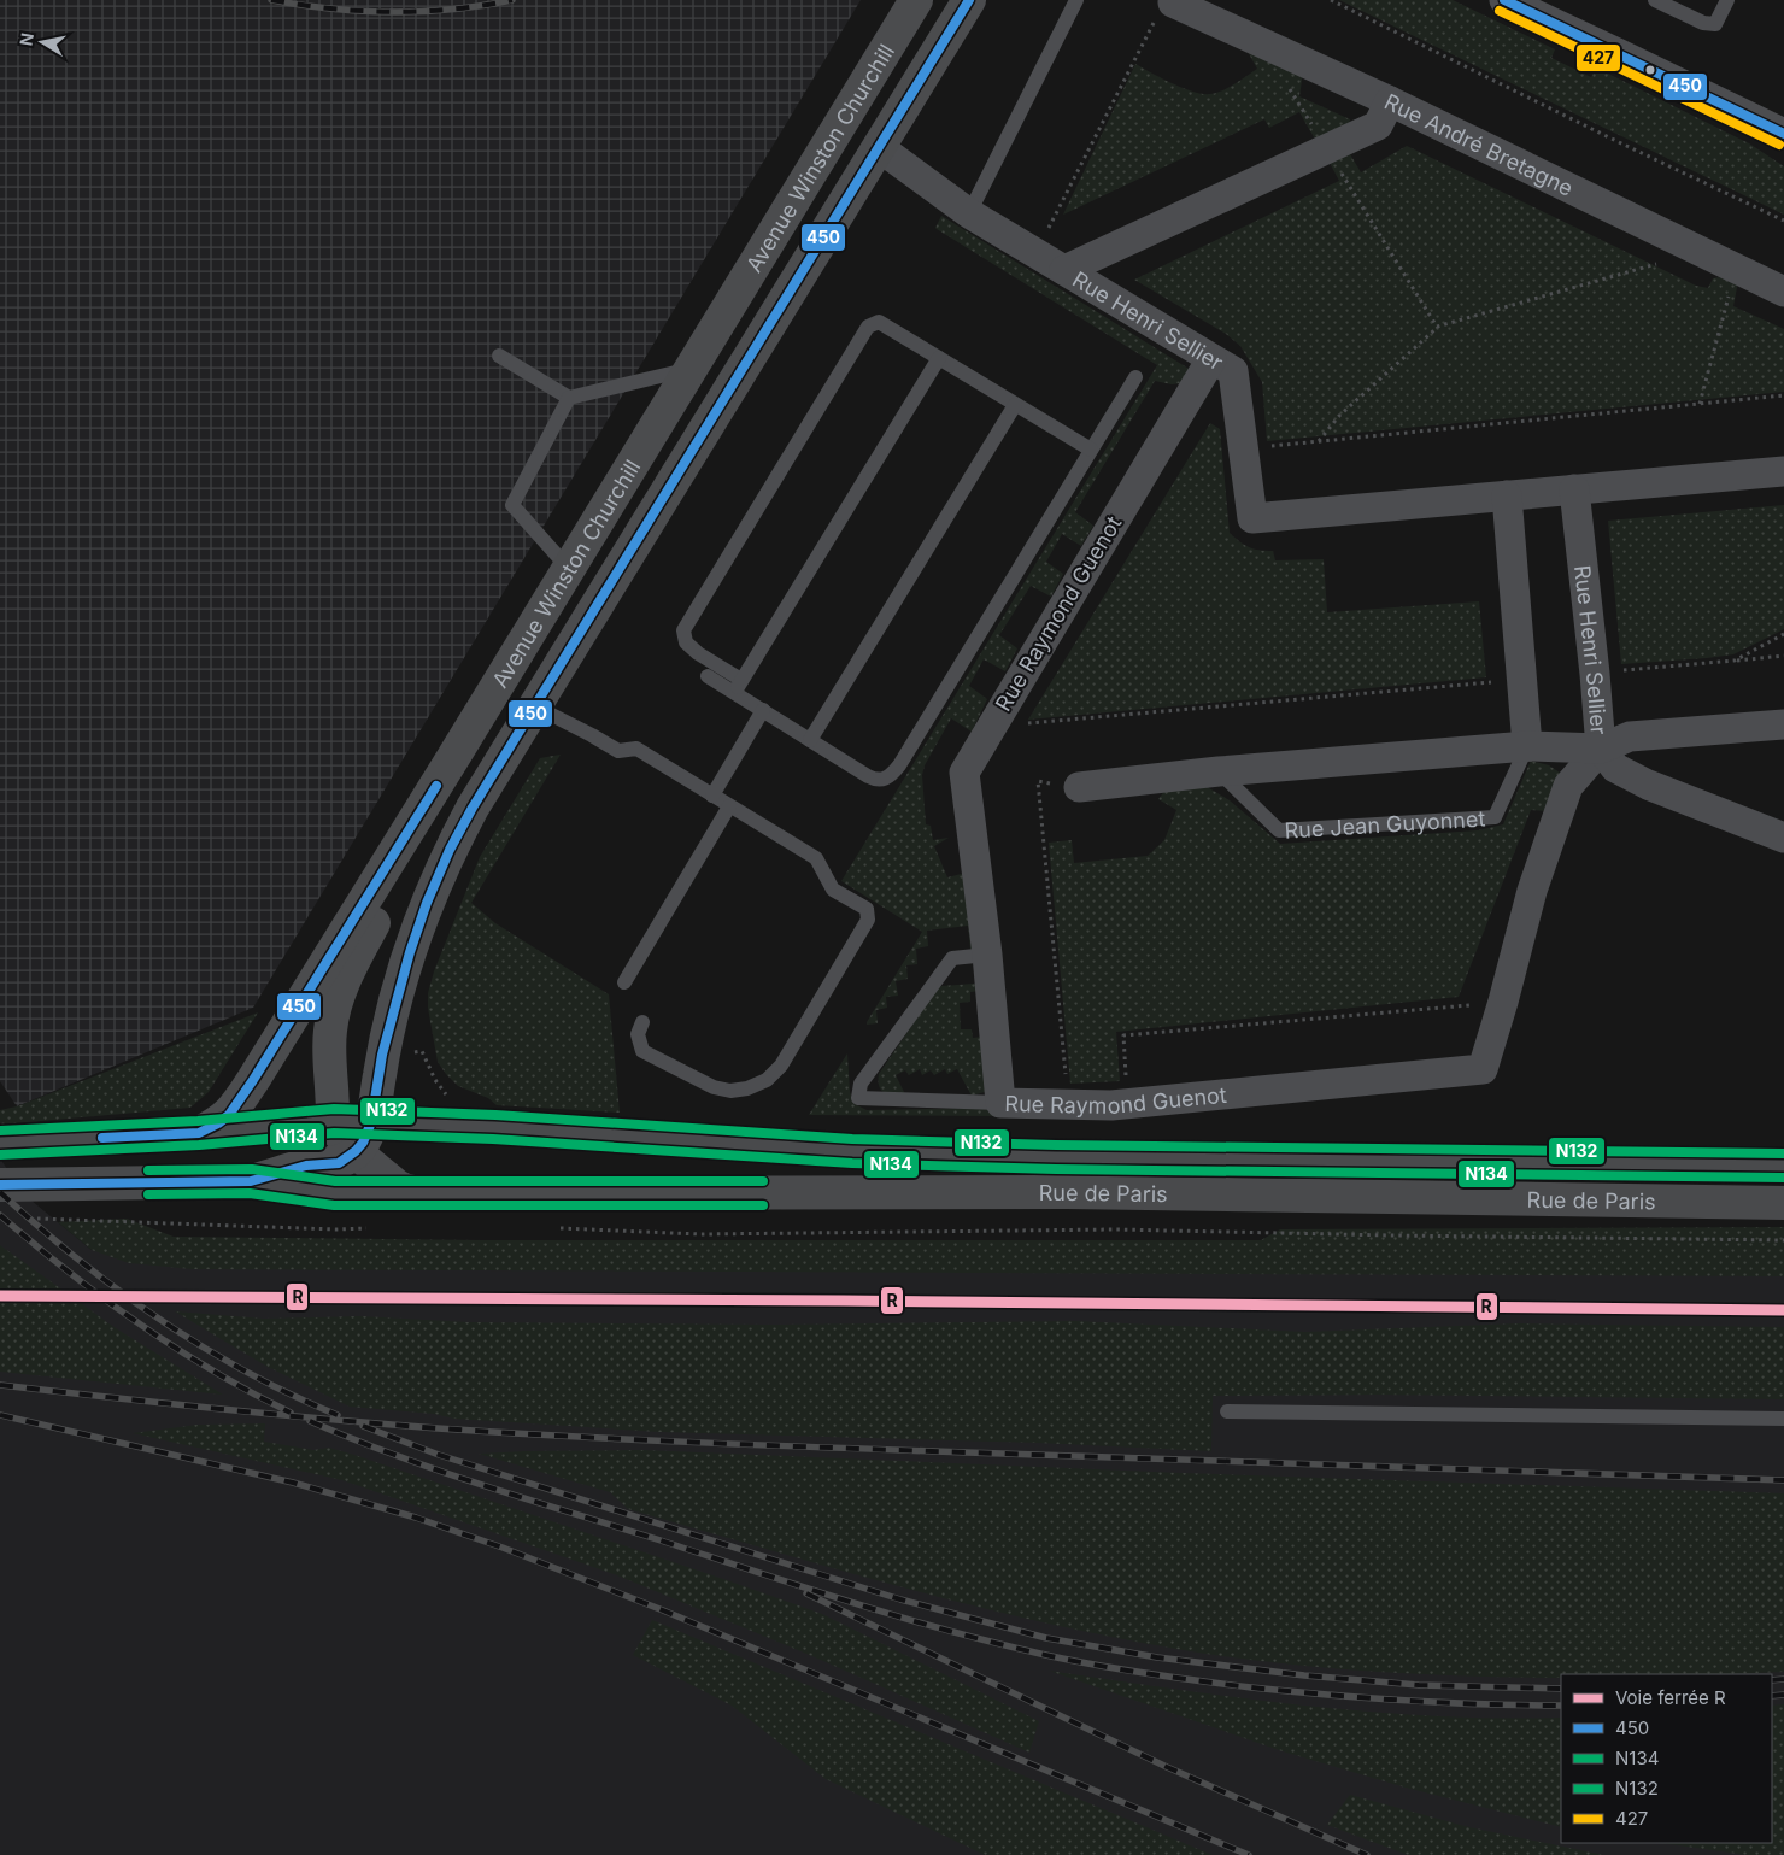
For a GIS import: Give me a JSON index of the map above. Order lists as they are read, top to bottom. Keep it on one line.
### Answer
{"streets":{"main road":["Avenue Winston Churchill","Rue de Paris"],"street":["Rue André Bretagne","Rue Henri Sellier","Rue Raymond Guenot"],"lane":["Rue Jean Guyonnet"]},"crossings":[["Avenue Winston Churchill","Rue Henri Sellier"],["Avenue Winston Churchill","Rue de Paris"],["Rue Henri Sellier","Rue Raymond Guenot"]],"lines":["transit line 450","transit line 427","transit line N132","transit line N134","rail line R"],"legend":["Voie ferrée R","450","N134","N132","427"],"north":"left"}
